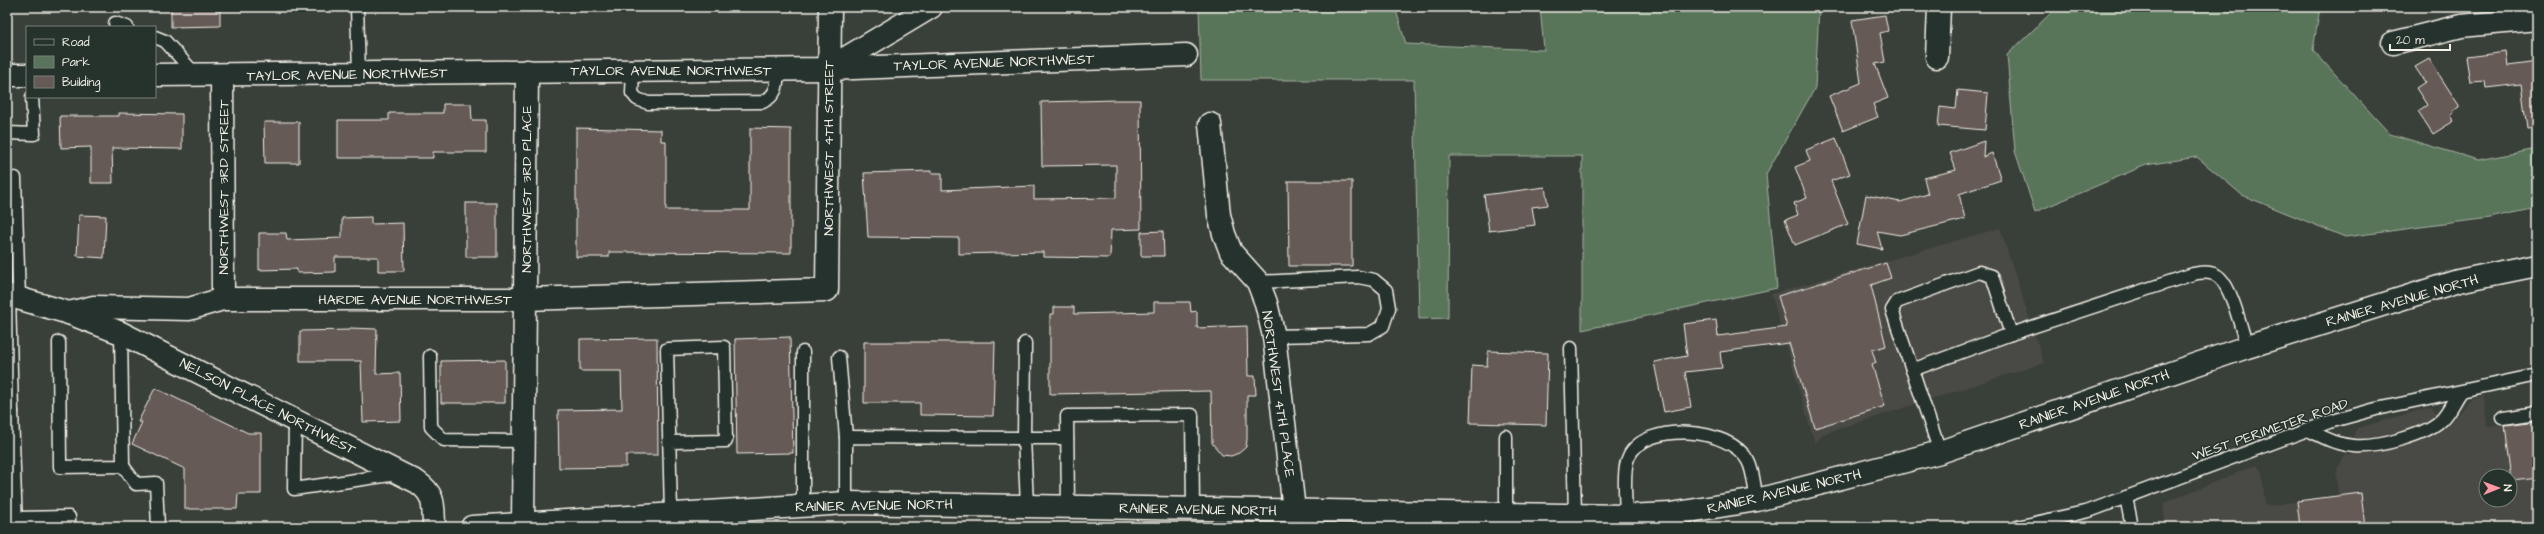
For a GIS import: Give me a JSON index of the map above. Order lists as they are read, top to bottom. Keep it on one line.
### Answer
{"streets":{"street":["TAYLOR AVENUE NORTHWEST","NORTHWEST 4TH STREET","NORTHWEST 3RD STREET","NORTHWEST 3RD PLACE","HARDIE AVENUE NORTHWEST","RAINIER AVENUE NORTH","NORTHWEST 4TH PLACE","NELSON PLACE NORTHWEST"],"lane":["WEST PERIMETER ROAD"]},"crossings":[["TAYLOR AVENUE NORTHWEST","NORTHWEST 4TH STREET"],["TAYLOR AVENUE NORTHWEST","NORTHWEST 3RD STREET"],["TAYLOR AVENUE NORTHWEST","NORTHWEST 3RD PLACE"],["NORTHWEST 4TH STREET","HARDIE AVENUE NORTHWEST"],["NORTHWEST 3RD STREET","HARDIE AVENUE NORTHWEST"],["NORTHWEST 3RD PLACE","HARDIE AVENUE NORTHWEST"],["NORTHWEST 3RD PLACE","RAINIER AVENUE NORTH"],["HARDIE AVENUE NORTHWEST","NELSON PLACE NORTHWEST"],["RAINIER AVENUE NORTH","NORTHWEST 4TH PLACE"]],"legend":["Road","Park","Building"],"scale_bar":"20 m","north":"right"}
